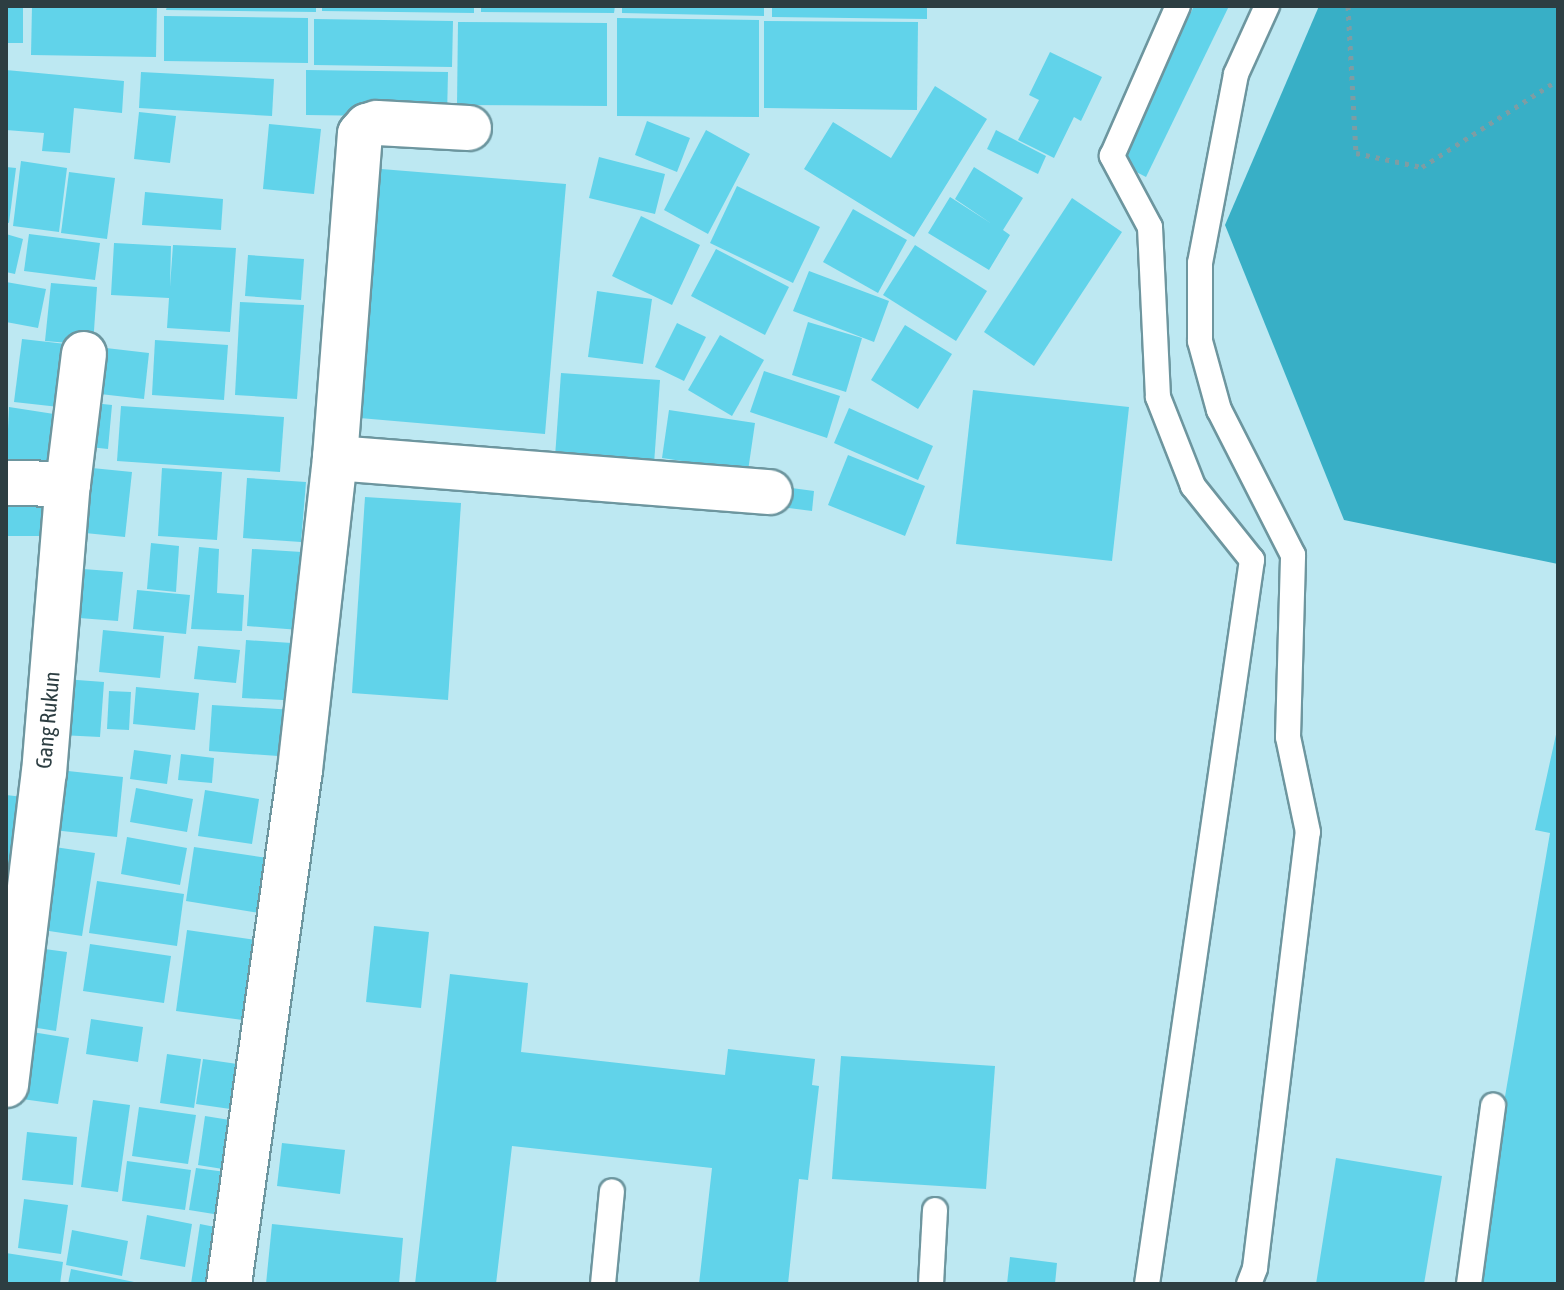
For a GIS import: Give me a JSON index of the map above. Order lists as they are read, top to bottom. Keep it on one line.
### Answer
{"streets":{"street":["Gang Rukun"]}}
